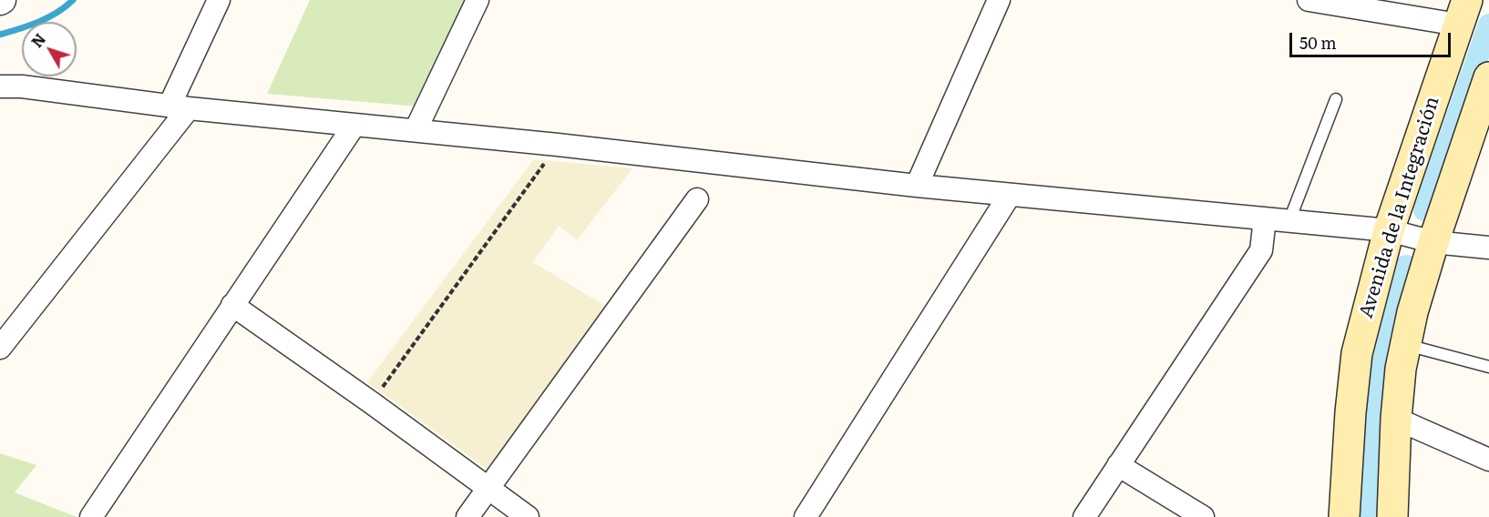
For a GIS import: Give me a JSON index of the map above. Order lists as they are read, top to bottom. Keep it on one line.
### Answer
{"streets":{"main road":["Avenida de la Integración"]},"scale_bar":"50 m","north":"top left"}
